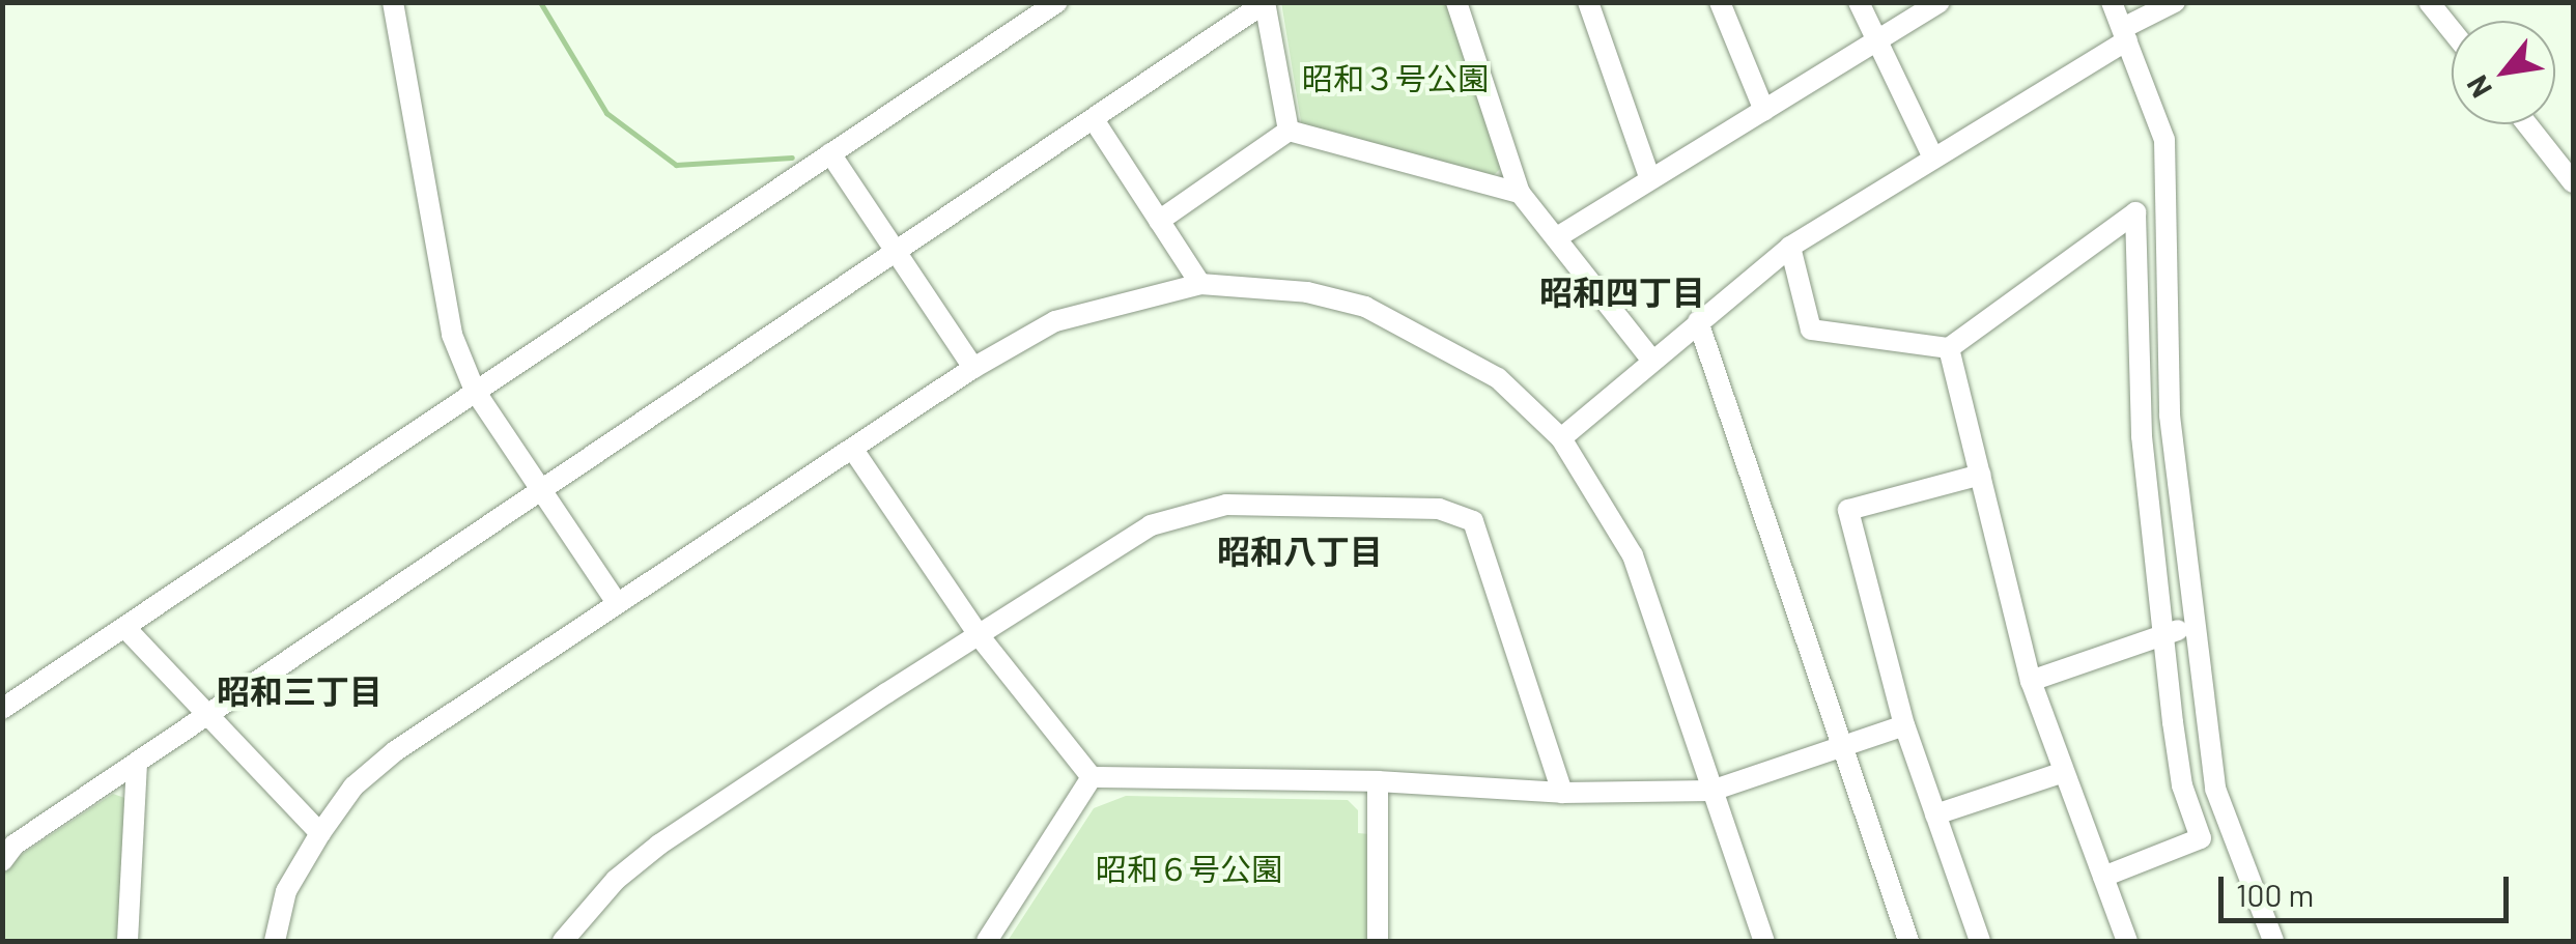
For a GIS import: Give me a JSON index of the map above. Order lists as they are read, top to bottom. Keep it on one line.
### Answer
{"districts":["昭和四丁目","昭和八丁目","昭和三丁目"],"parks":["昭和３号公園","昭和６号公園"],"scale_bar":"100 m","north":"bottom left"}
